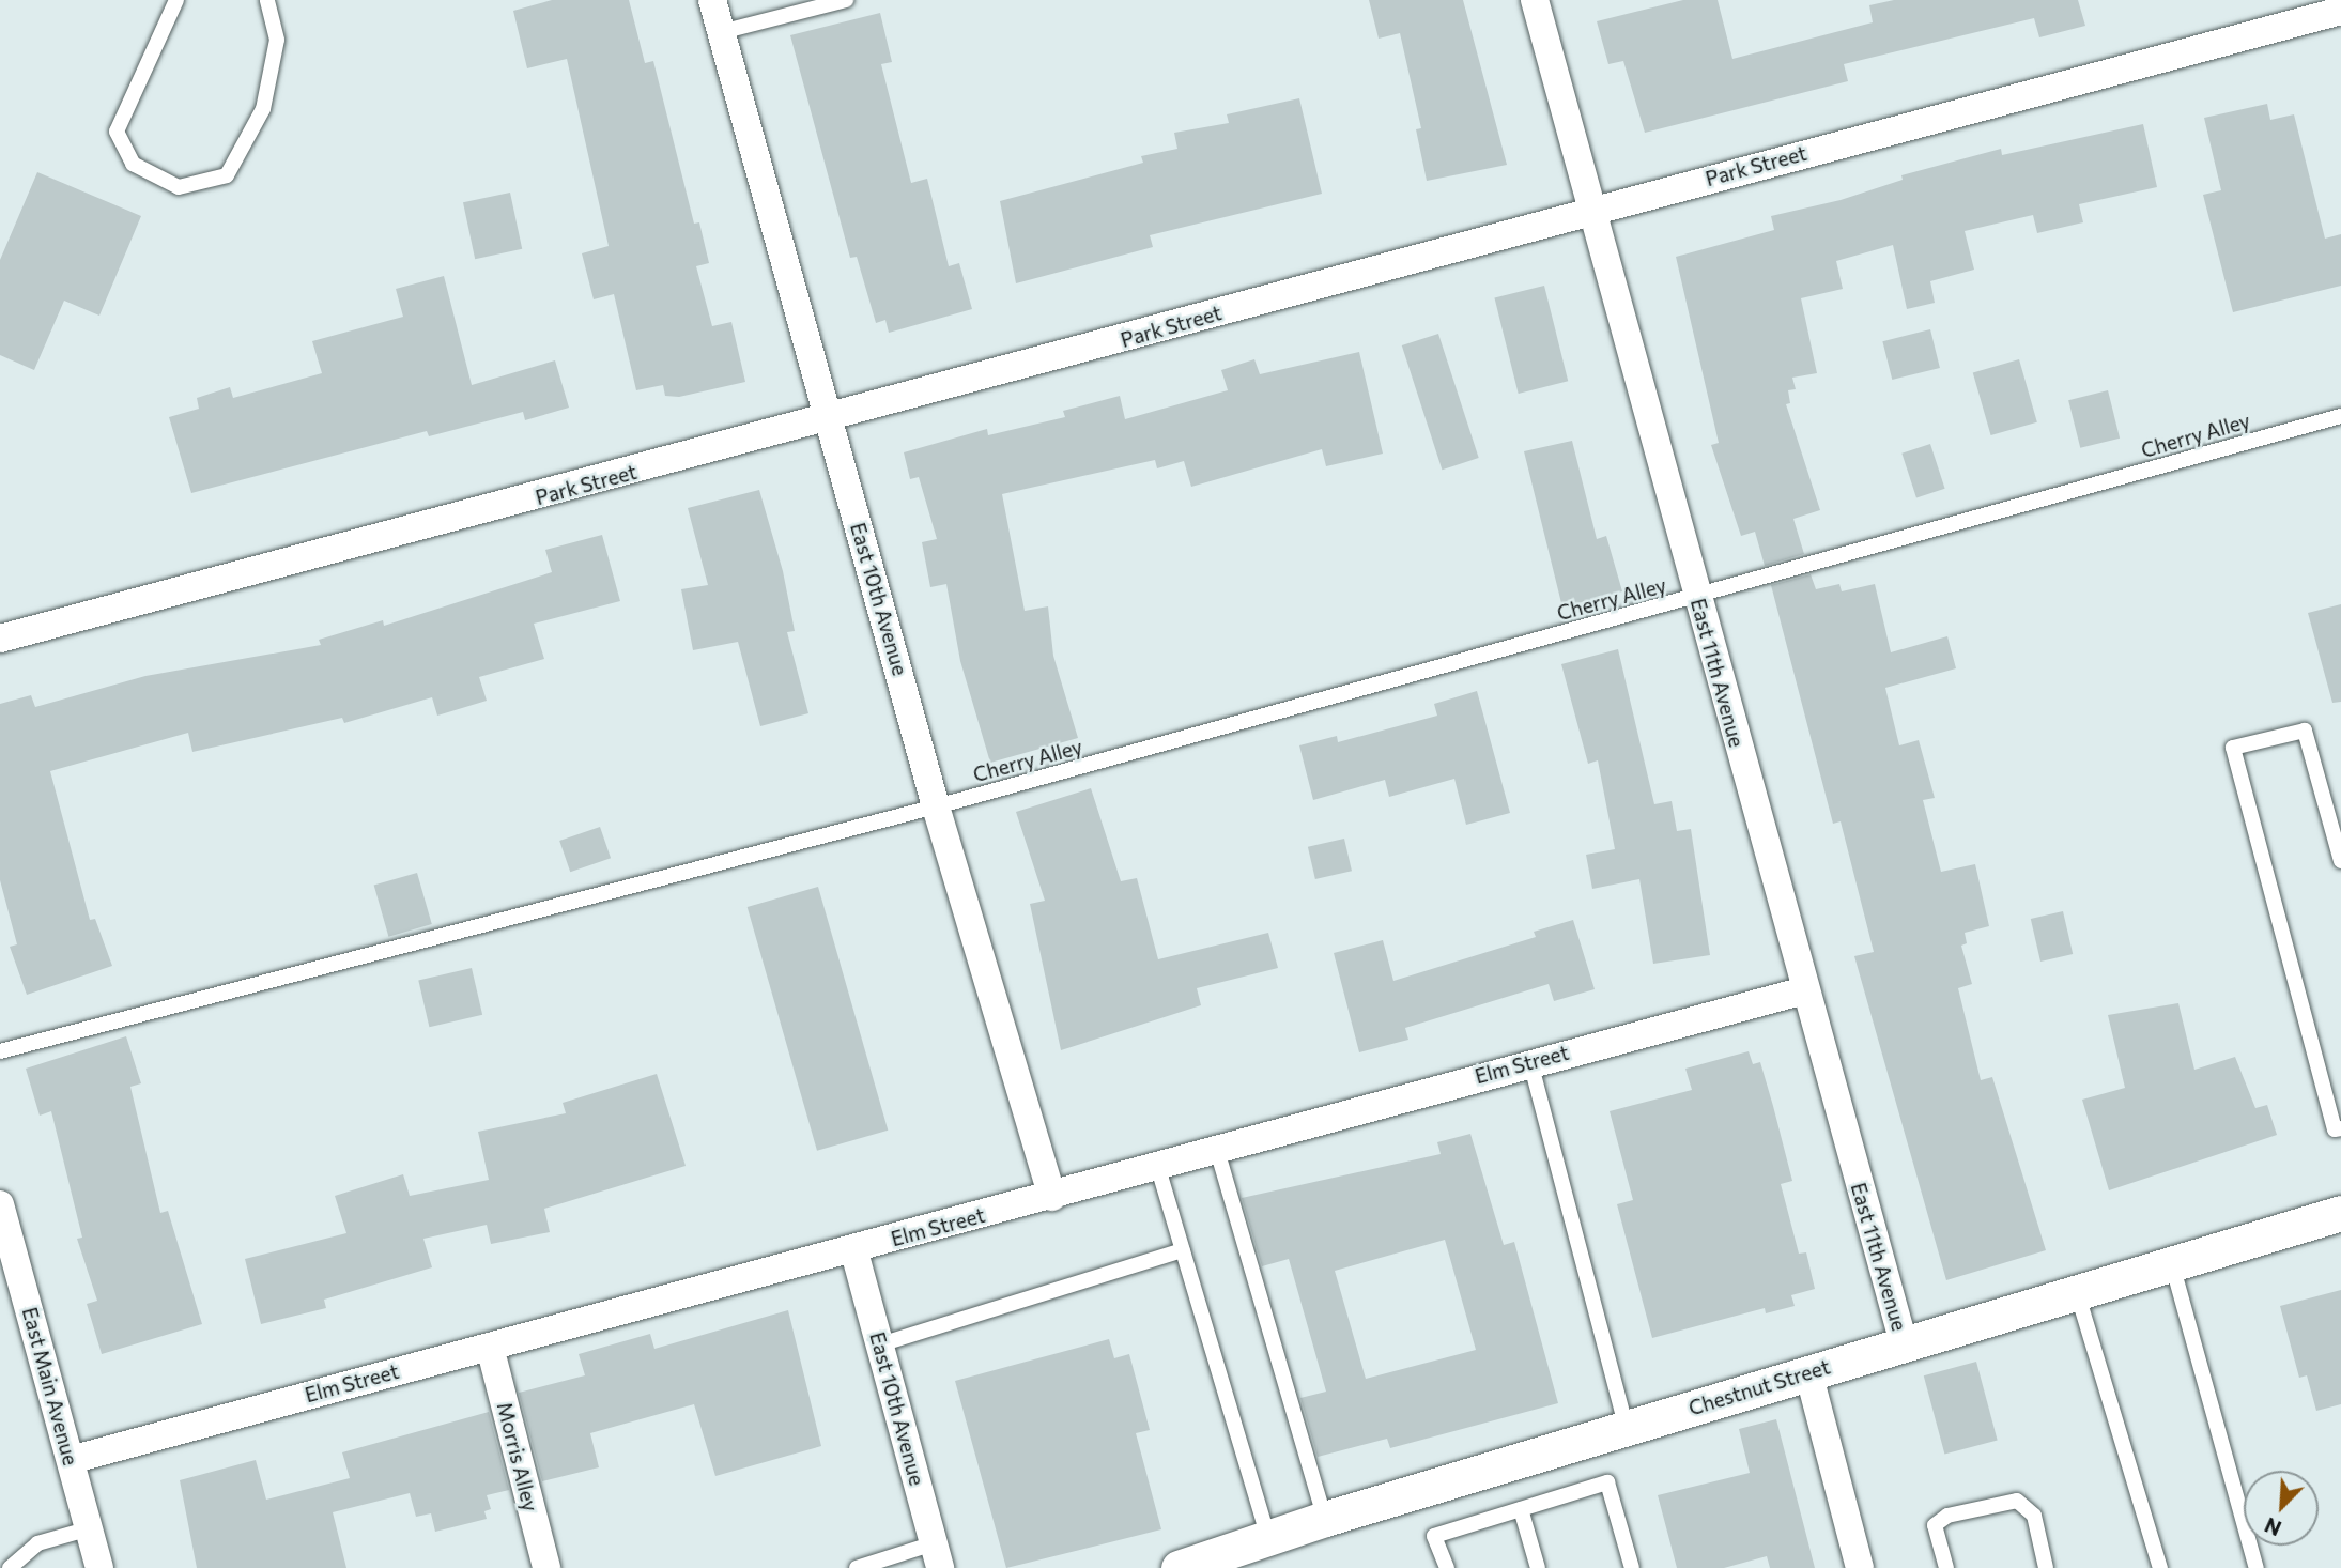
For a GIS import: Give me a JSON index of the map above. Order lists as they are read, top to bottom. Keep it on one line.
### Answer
{"streets":{"street":["Park Street","East 10th Avenue","East 11th Avenue","Elm Street","East Main Avenue","Chestnut Street","Morris Alley"],"lane":["Cherry Alley"]},"crossings":[["Park Street","East 10th Avenue"],["Park Street","East 11th Avenue"],["Cherry Alley","East 10th Avenue"],["Cherry Alley","East 11th Avenue"],["East 10th Avenue","Elm Street"],["East 11th Avenue","Elm Street"],["East 11th Avenue","Chestnut Street"],["Elm Street","East Main Avenue"],["Elm Street","Morris Alley"]],"north":"bottom left"}
